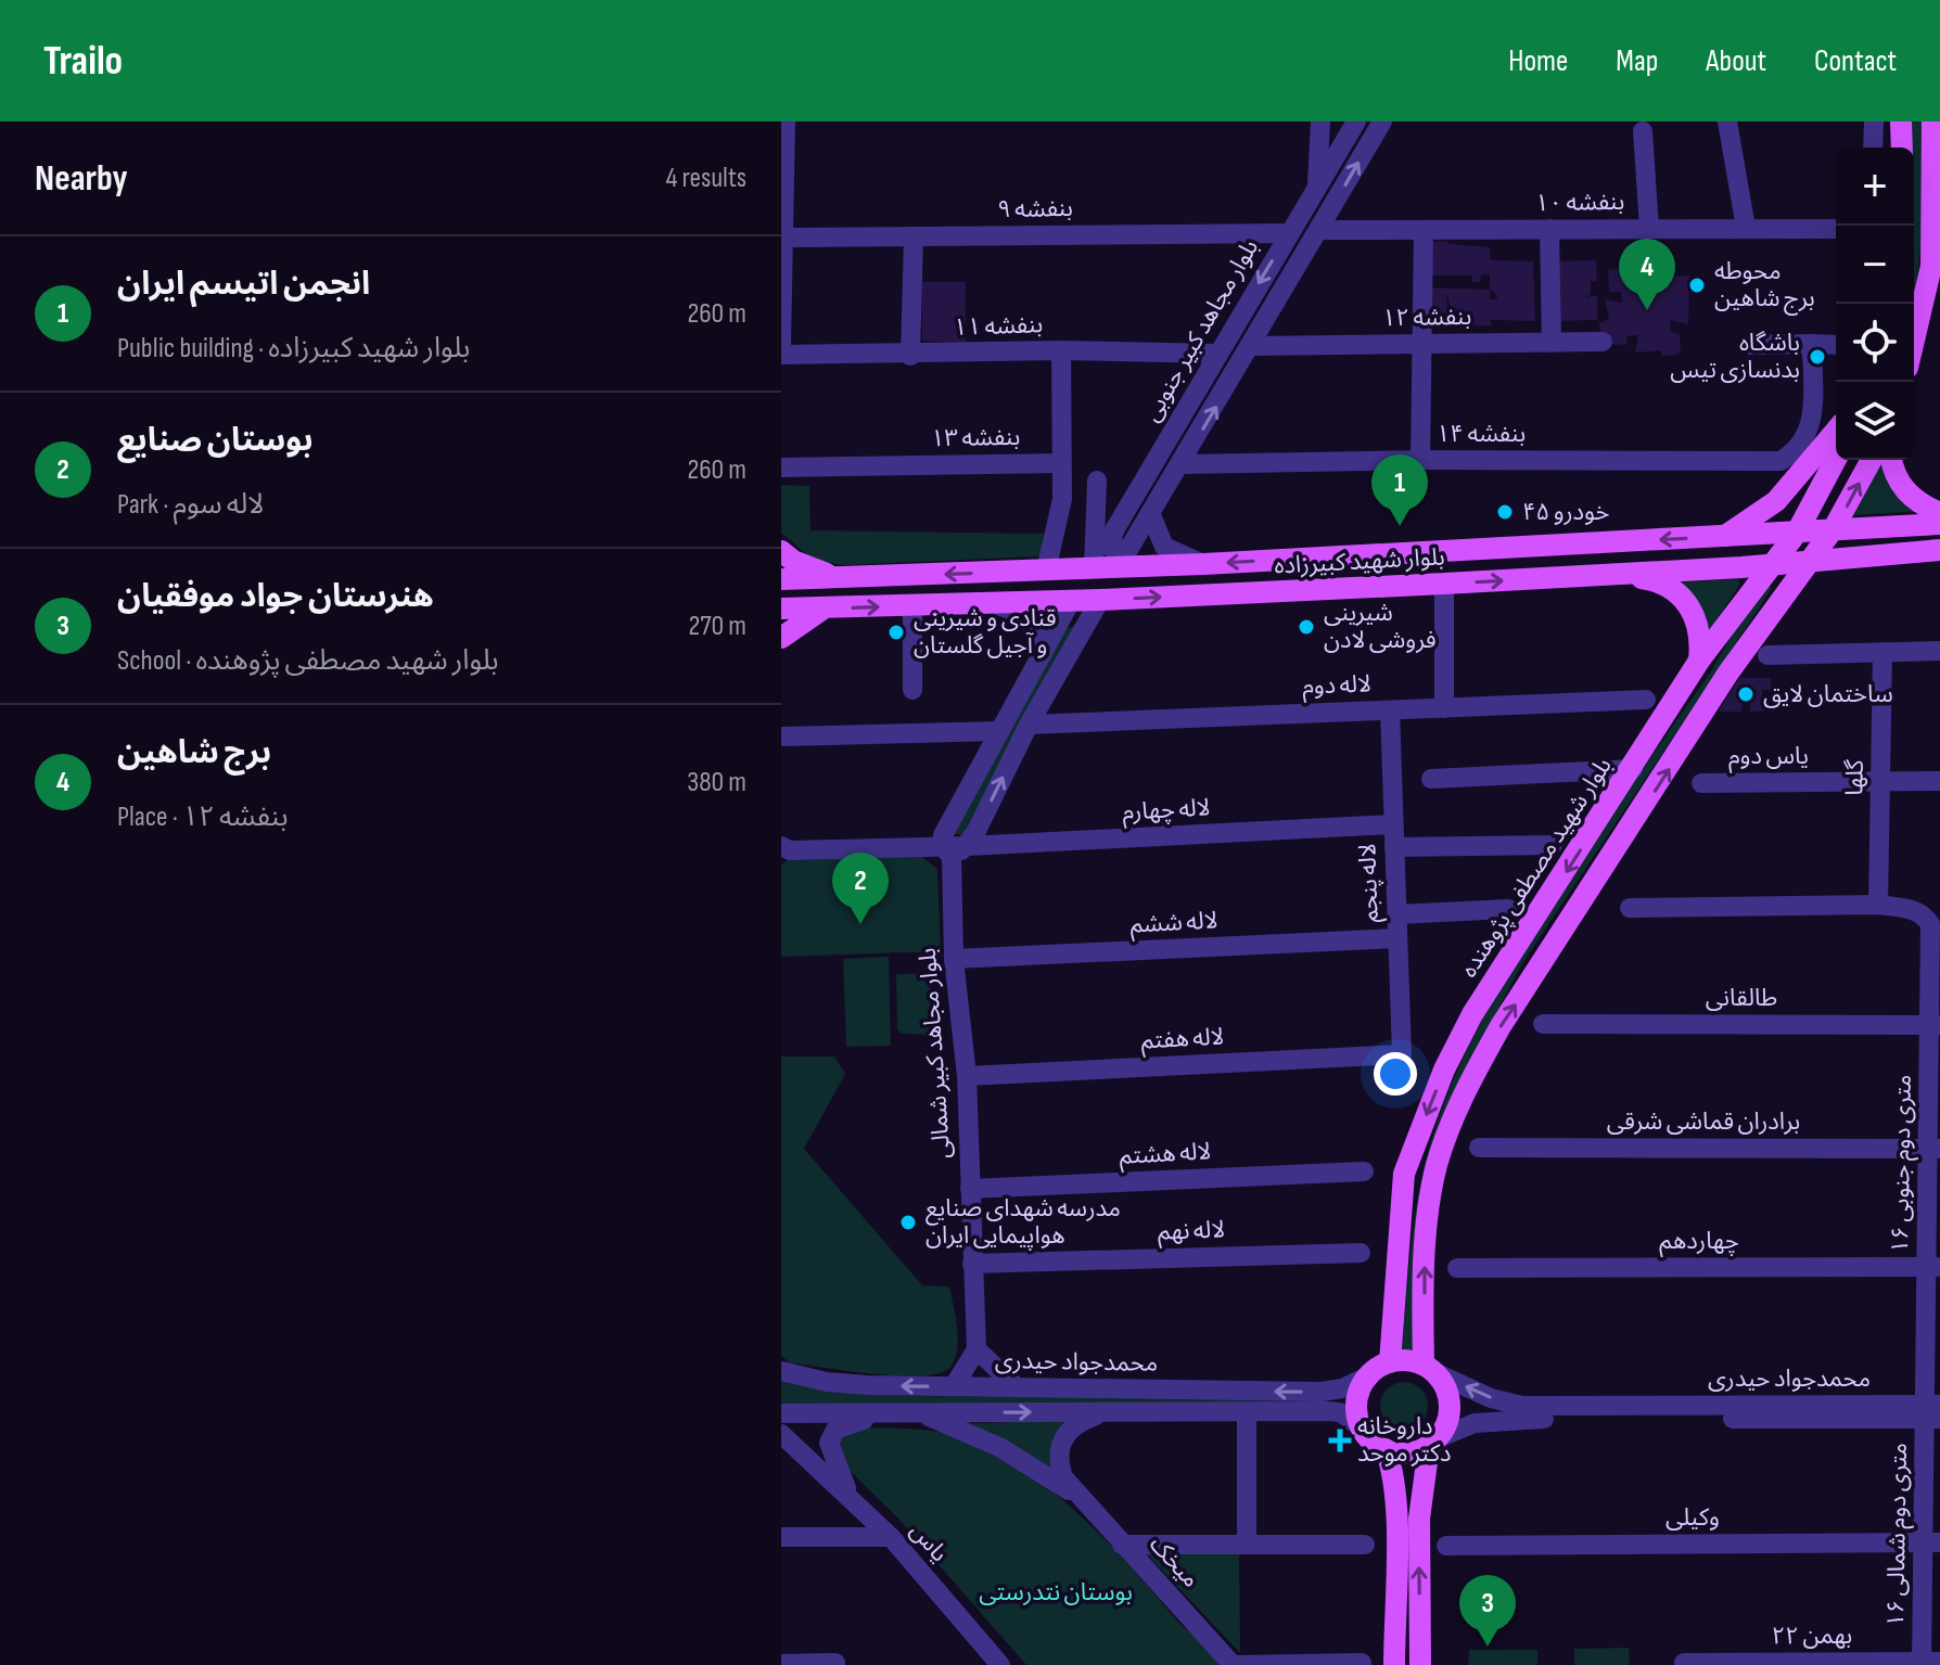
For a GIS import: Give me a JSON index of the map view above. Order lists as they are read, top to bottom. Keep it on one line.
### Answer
{"streets":{"main road":["بلوار شهید کبیرزاده","بلوار شهید مصطفی پژوهنده"],"street":["بنفشه ۱۰","بنفشه ۹","بنفشه ۱۲","بنفشه ۱۱","بلوار مجاهد کبیر جنوبی","بنفشه ۱۴","بنفشه ۱۳","لاله دوم","یاس دوم","گلها","لاله چهارم","لاله پنجم","لاله ششم","طالقانی","لاله هفتم","بلوار مجاهد کبیر شمالی","برادران قماشی شرقی","لاله هشتم","۱۶ متری دوم جنوبی","لاله نهم","چهاردهم","محمدجواد حیدری","وکیلی","۱۶ متری دوم شمالی","یاس","میخک","۲۲ بهمن"]},"crossings":[["بنفشه ۱۰","بلوار مجاهد کبیر جنوبی"],["بنفشه ۹","بلوار مجاهد کبیر جنوبی"],["بنفشه ۱۲","بلوار مجاهد کبیر جنوبی"],["بنفشه ۱۱","بلوار مجاهد کبیر جنوبی"],["بلوار مجاهد کبیر جنوبی","بنفشه ۱۴"],["بلوار مجاهد کبیر جنوبی","بلوار شهید کبیرزاده"],["بلوار شهید کبیرزاده","بلوار شهید مصطفی پژوهنده"],["بلوار شهید کبیرزاده","بلوار مجاهد کبیر شمالی"],["لاله دوم","لاله پنجم"],["لاله دوم","بلوار مجاهد کبیر شمالی"],["یاس دوم","گلها"],["گلها","۱۶ متری دوم جنوبی"],["لاله چهارم","لاله پنجم"],["لاله چهارم","بلوار مجاهد کبیر شمالی"],["بلوار شهید مصطفی پژوهنده","محمدجواد حیدری"],["لاله پنجم","لاله ششم"],["لاله پنجم","لاله هفتم"],["لاله ششم","بلوار مجاهد کبیر شمالی"],["طالقانی","۱۶ متری دوم جنوبی"],["لاله هفتم","بلوار مجاهد کبیر شمالی"],["بلوار مجاهد کبیر شمالی","لاله هشتم"],["بلوار مجاهد کبیر شمالی","لاله نهم"],["برادران قماشی شرقی","۱۶ متری دوم جنوبی"],["۱۶ متری دوم جنوبی","چهاردهم"],["۱۶ متری دوم جنوبی","محمدجواد حیدری"],["۱۶ متری دوم جنوبی","۱۶ متری دوم شمالی"],["محمدجواد حیدری","۱۶ متری دوم شمالی"],["وکیلی","۱۶ متری دوم شمالی"],["۱۶ متری دوم شمالی","۲۲ بهمن"]],"parks":["بوستان نتدرستی"],"places":{"other":["محوطه برج شاهین","باشگاه بدنسازی تیس","خودرو ۴۵","شیرینی فروشی لادن","قنادی و شیرینی و آجیل گلستان","ساختمان لایق","مدرسه شهدای صنایع هواپیمایی ایران"],"health":["داروخانه دکتر موحد"]},"page":{"header":"Trailo","nav":["Home","Map","About","Contact"],"heading":["Nearby","4 results"],"map_buttons":["+","−"],"list":[{"mark":"1","name":"انجمن اتیسم ایران","note":"Public building · بلوار شهید کبیرزاده","value":"260 m"},{"mark":"2","name":"بوستان صنایع","note":"Park · لاله سوم","value":"260 m"},{"mark":"3","name":"هنرستان جواد موفقیان","note":"School · بلوار شهید مصطفی پژوهنده","value":"270 m"},{"mark":"4","name":"برج شاهین","note":"Place · بنفشه ۱۲","value":"380 m"}],"pins":["4","1","2","3"]}}
